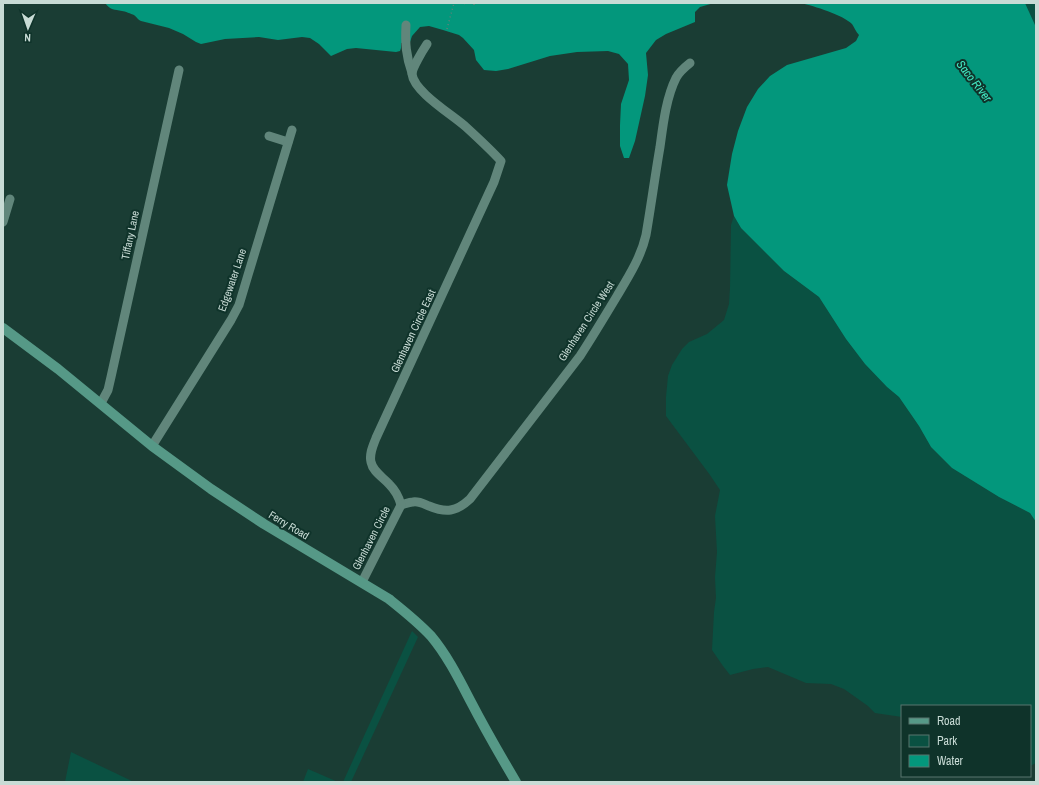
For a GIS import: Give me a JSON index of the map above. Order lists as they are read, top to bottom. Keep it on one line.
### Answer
{"streets":{"main road":["Ferry Road"],"street":["Tiffany Lane","Edgewater Lane","Glenhaven Circle West","Glenhaven Circle East","Glenhaven Circle"]},"crossings":[["Tiffany Lane","Ferry Road"],["Edgewater Lane","Ferry Road"],["Glenhaven Circle West","Glenhaven Circle East"],["Glenhaven Circle West","Glenhaven Circle"],["Glenhaven Circle East","Glenhaven Circle"],["Ferry Road","Glenhaven Circle"]],"water":["Saco River"],"legend":["Road","Park","Water"],"north":"bottom"}
